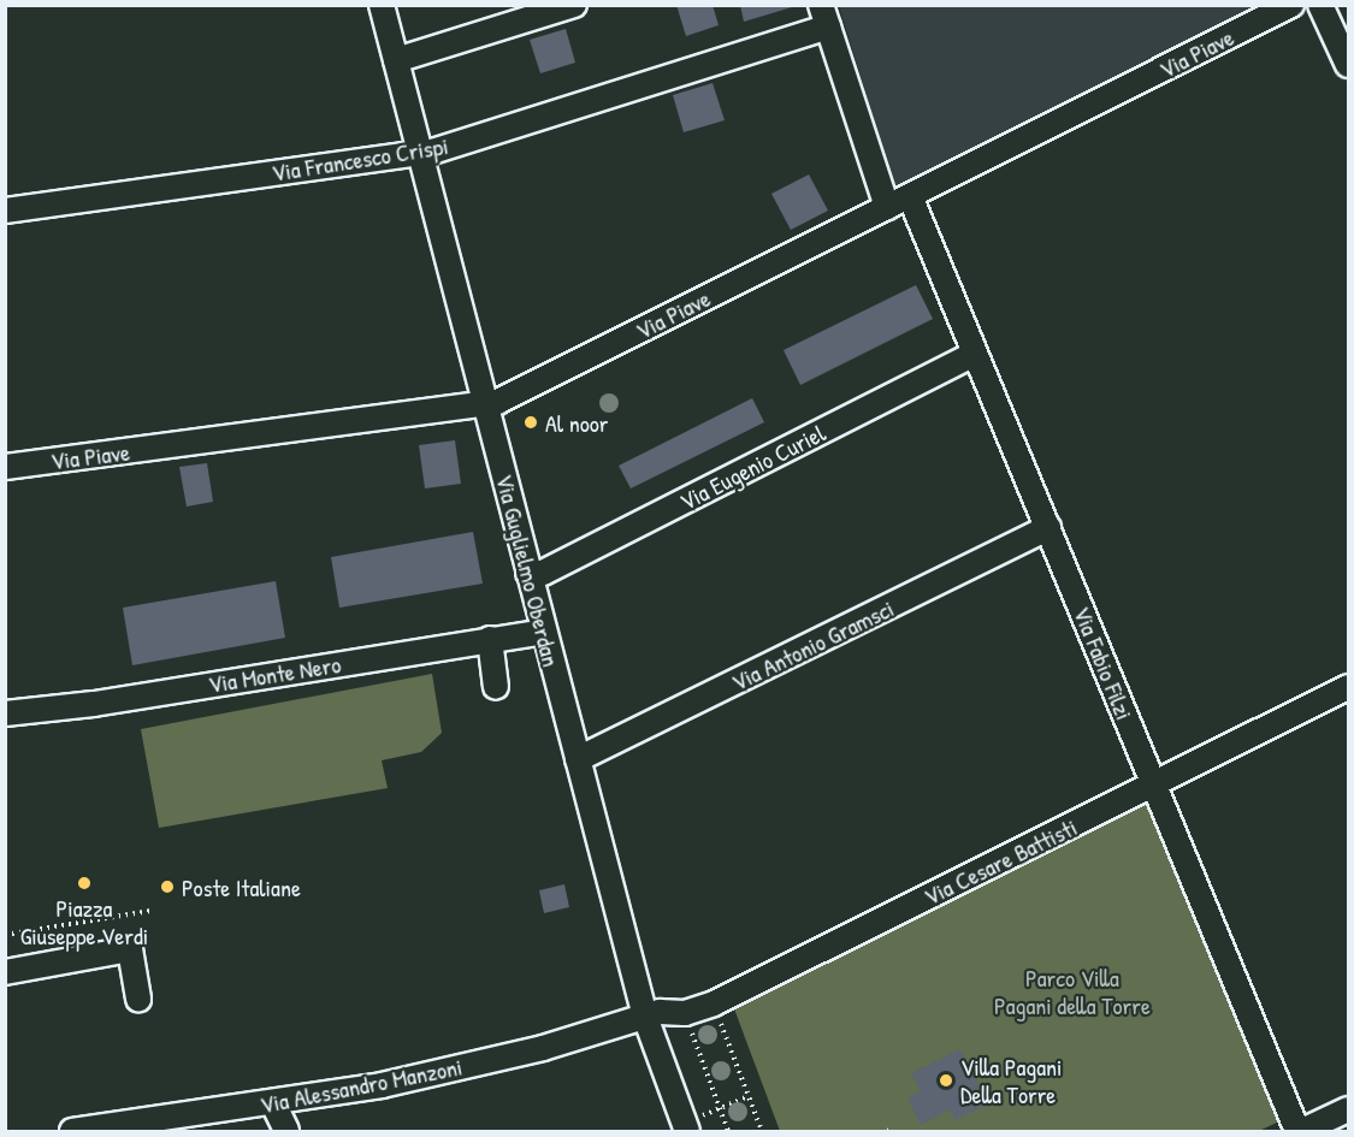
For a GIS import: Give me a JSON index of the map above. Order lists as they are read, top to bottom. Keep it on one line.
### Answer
{"streets":{"street":["Via Piave","Via Francesco Crispi","Via Eugenio Curiel","Via Guglielmo Oberdan","Via Antonio Gramsci","Via Fabio Filzi","Via Monte Nero","Via Cesare Battisti","Via Alessandro Manzoni"]},"crossings":[["Via Piave","Via Guglielmo Oberdan"],["Via Piave","Via Fabio Filzi"],["Via Francesco Crispi","Via Guglielmo Oberdan"],["Via Eugenio Curiel","Via Guglielmo Oberdan"],["Via Eugenio Curiel","Via Fabio Filzi"],["Via Guglielmo Oberdan","Via Antonio Gramsci"],["Via Guglielmo Oberdan","Via Monte Nero"],["Via Guglielmo Oberdan","Via Cesare Battisti"],["Via Guglielmo Oberdan","Via Alessandro Manzoni"],["Via Antonio Gramsci","Via Fabio Filzi"],["Via Fabio Filzi","Via Cesare Battisti"],["Via Cesare Battisti","Via Alessandro Manzoni"]],"parks":["Parco Villa Pagani della Torre"],"places":["Al noor","Piazza Giuseppe Verdi","Poste Italiane","Villa Pagani Della Torre"]}
